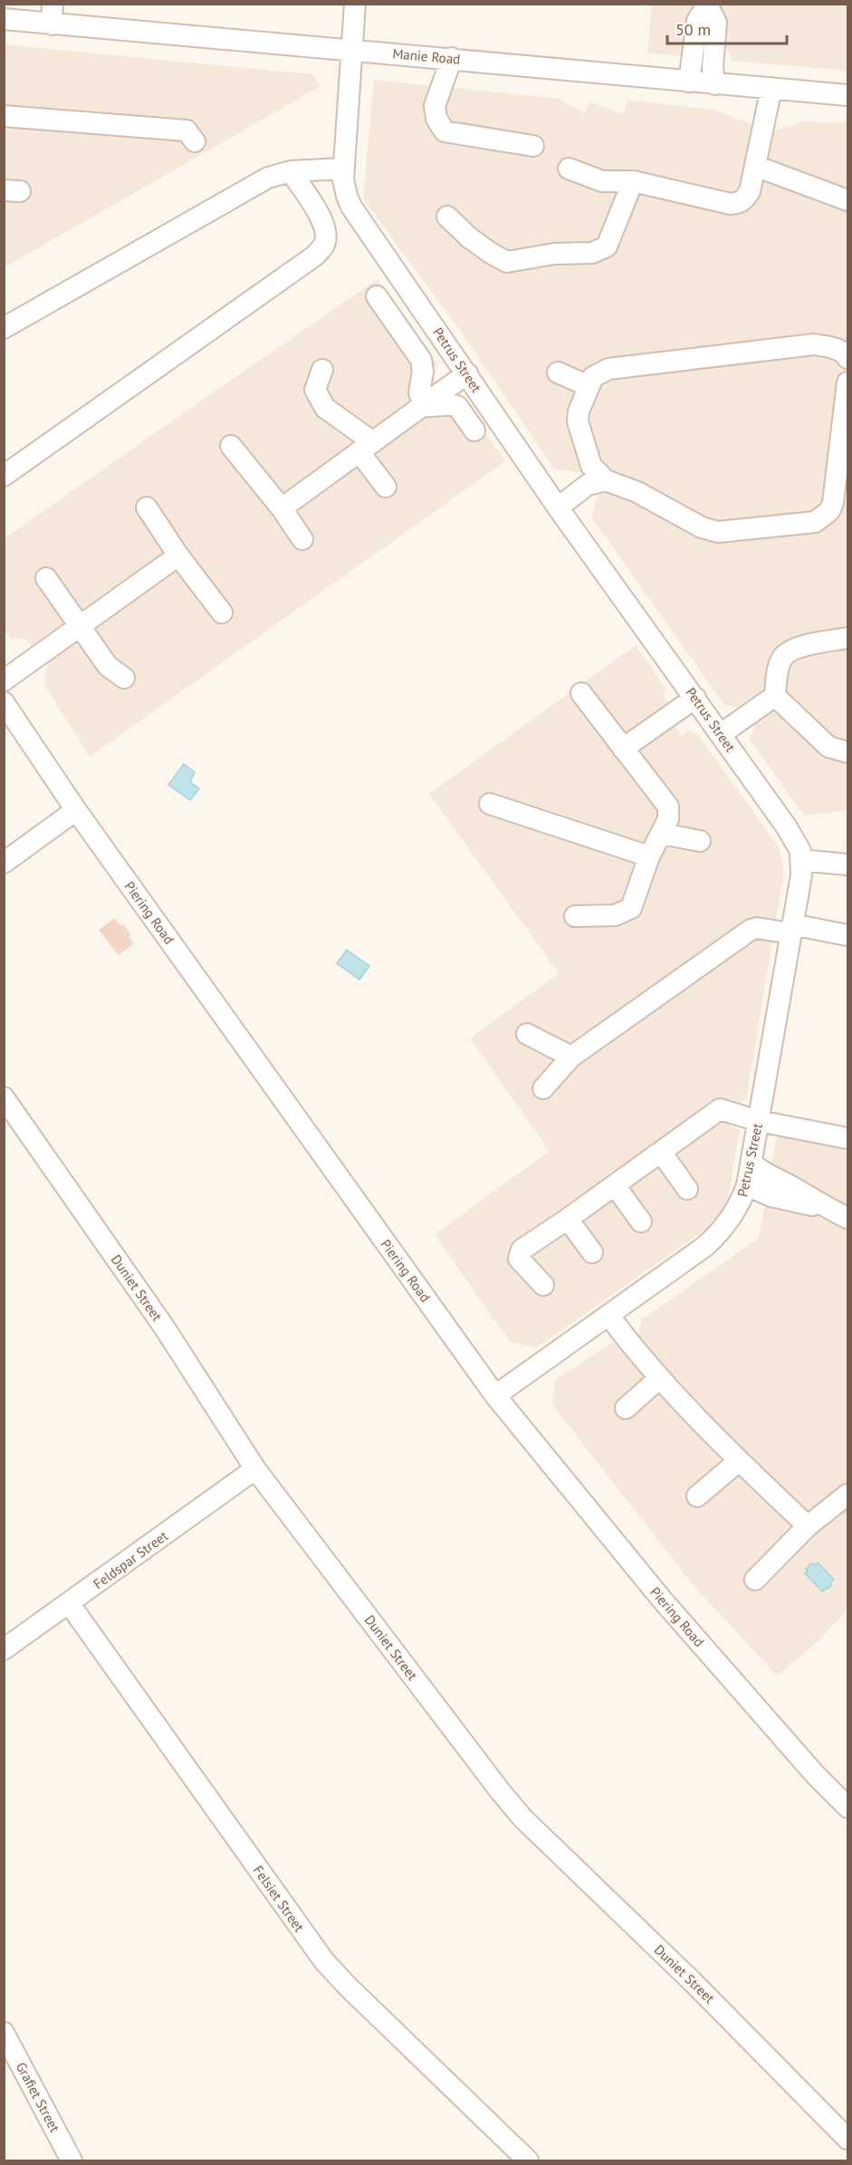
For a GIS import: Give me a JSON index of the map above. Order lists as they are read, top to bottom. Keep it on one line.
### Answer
{"streets":{"street":["Manie Road","Petrus Street","Piering Road","Duniet Street","Feldspar Street","Felsiet Street","Grafiet Street"]},"crossings":[["Manie Road","Petrus Street"],["Petrus Street","Piering Road"],["Duniet Street","Feldspar Street"],["Feldspar Street","Felsiet Street"]],"scale_bar":"50 m"}
